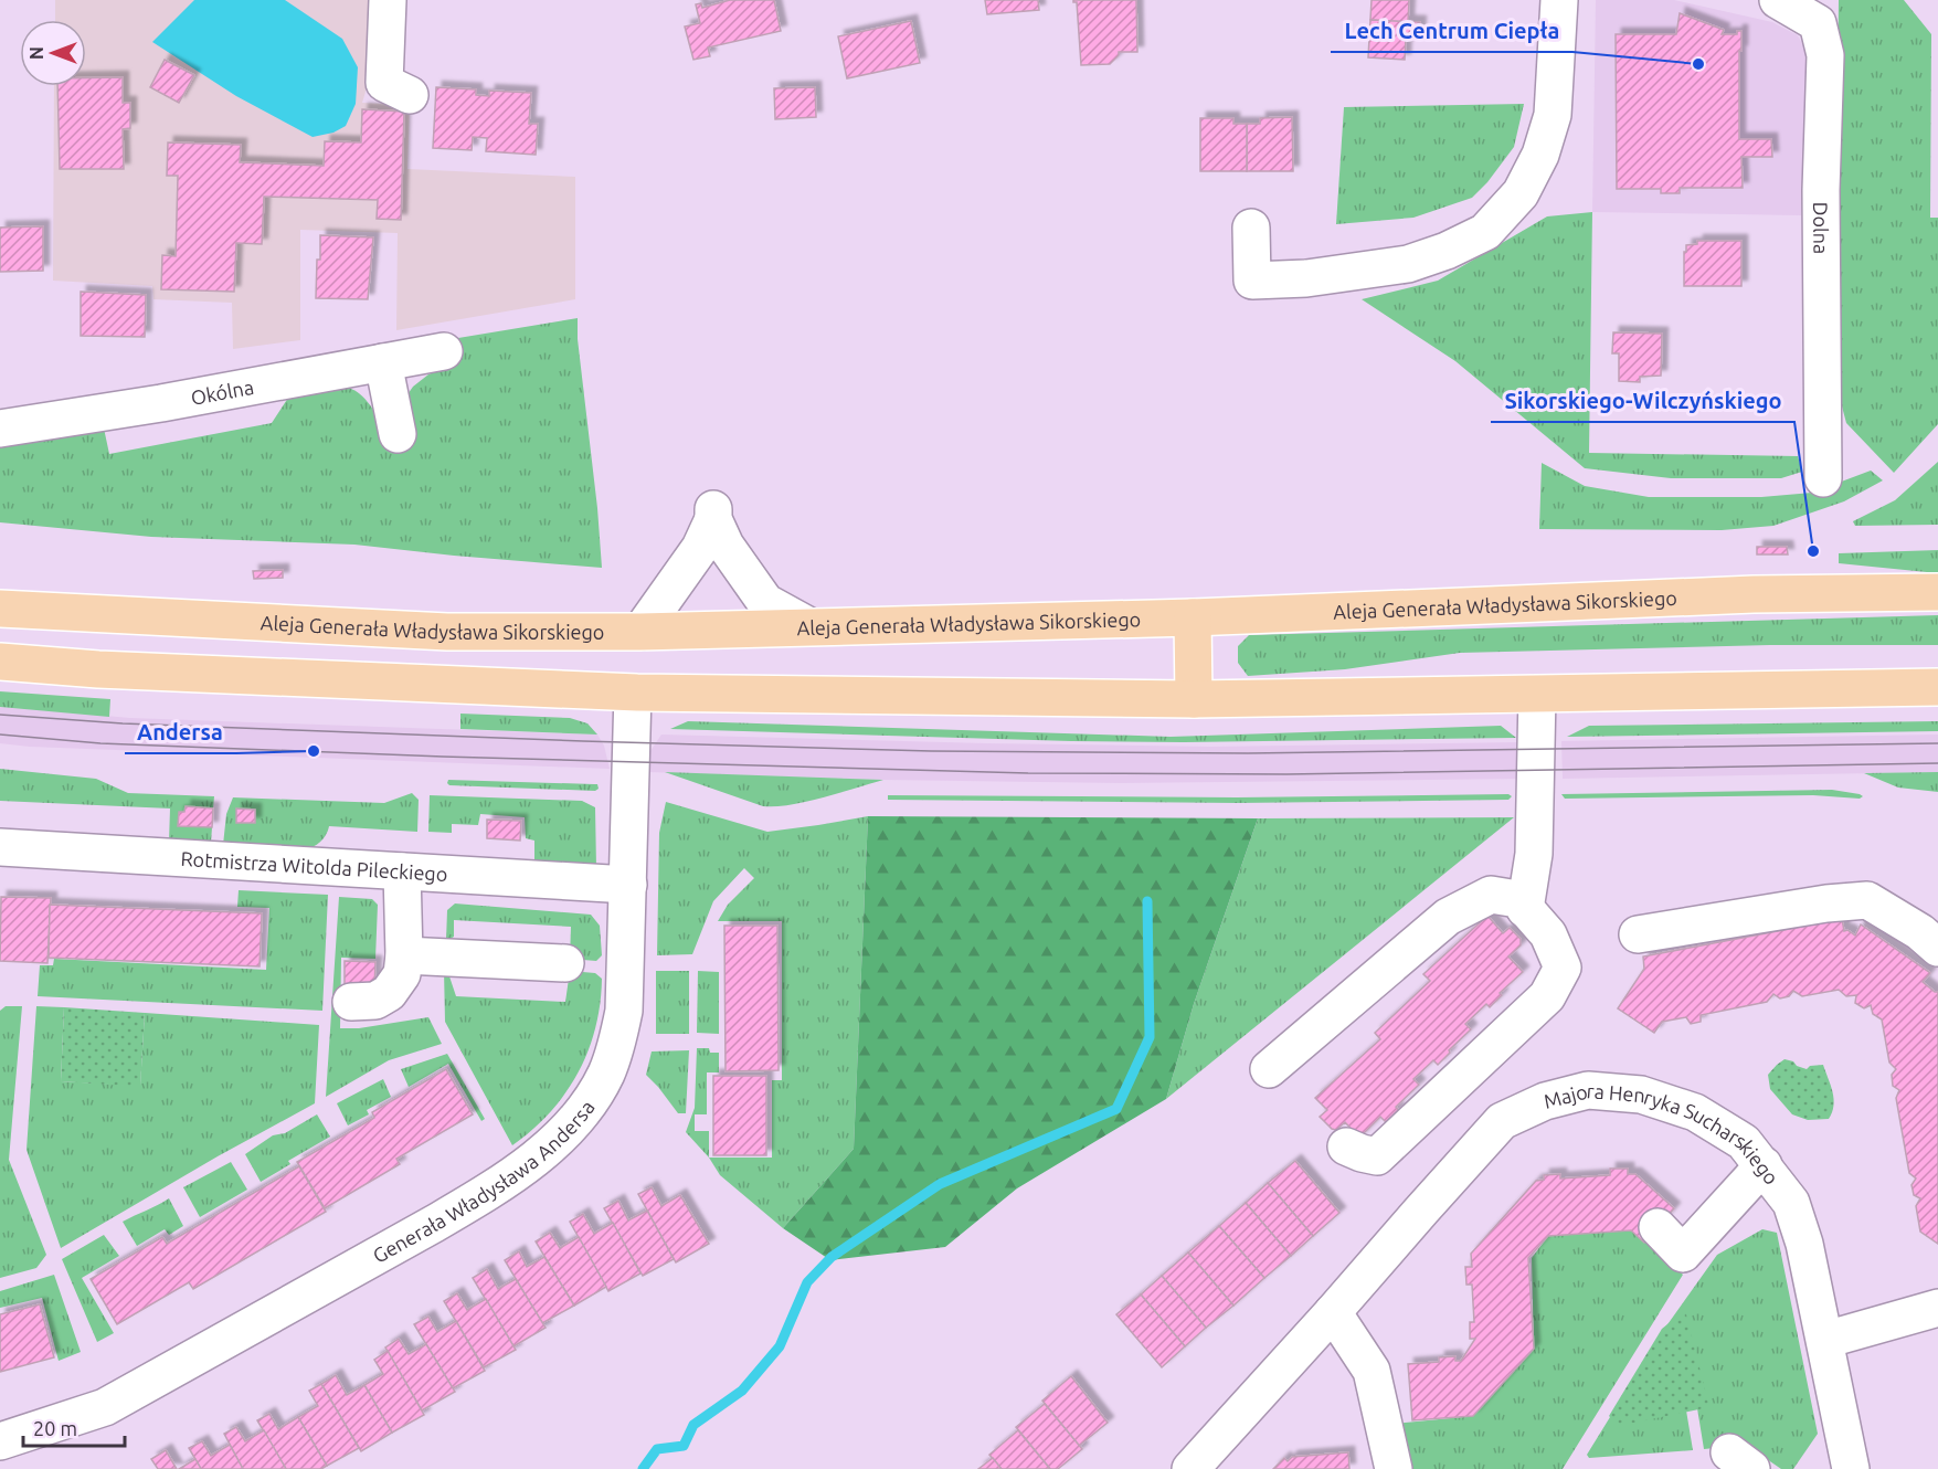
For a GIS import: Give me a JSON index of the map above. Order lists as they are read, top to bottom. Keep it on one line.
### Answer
{"streets":{"main road":["Aleja Generała Władysława Sikorskiego"],"street":["Dolna","Okólna","Rotmistrza Witolda Pileckiego","Majora Henryka Sucharskiego","Generała Władysława Andersa"]},"crossings":[["Rotmistrza Witolda Pileckiego","Generała Władysława Andersa"]],"places":["Lech Centrum Ciepła","Sikorskiego-Wilczyńskiego","Andersa"],"scale_bar":"20 m","north":"left"}
